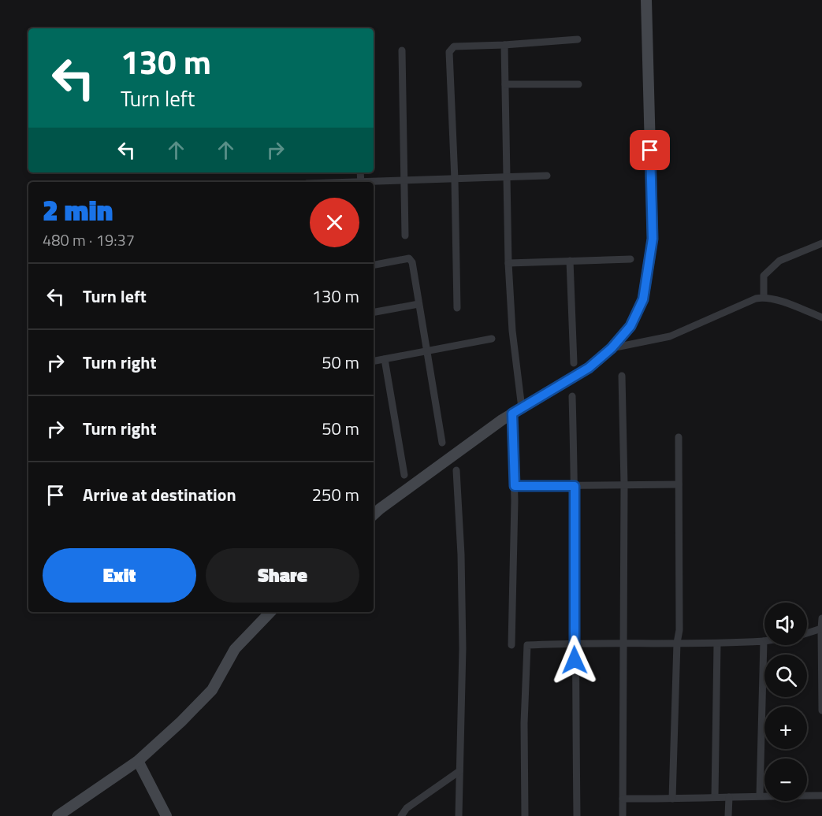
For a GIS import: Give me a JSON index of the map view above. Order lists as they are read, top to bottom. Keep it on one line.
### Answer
{"page":{"turn":["130 m","Turn left"],"heading":["2 min","480 m · 19:37"],"list":[{"name":"Turn left","value":"130 m"},{"name":"Turn right","value":"50 m"},{"name":"Turn right","value":"50 m"},{"name":"Arrive at destination","value":"250 m"}],"buttons":["Exit","Share"],"map_buttons":["+","−"]}}
